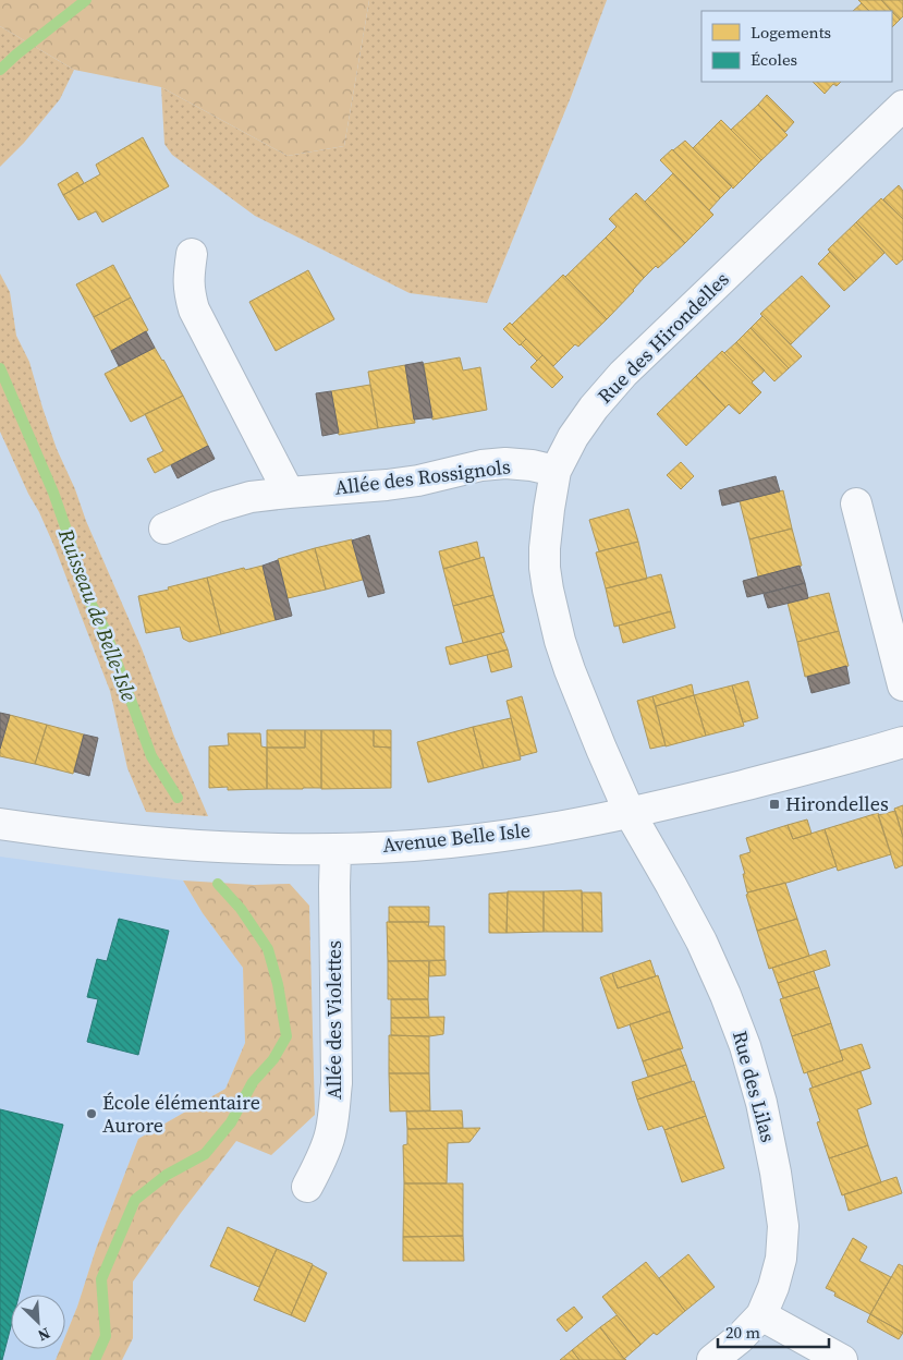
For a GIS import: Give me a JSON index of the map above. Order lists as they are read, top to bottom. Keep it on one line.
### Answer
{"streets":{"street":["Rue des Hirondelles","Allée des Rossignols","Avenue Belle Isle","Allée des Violettes","Rue des Lilas"]},"crossings":[["Rue des Hirondelles","Allée des Rossignols"],["Rue des Hirondelles","Avenue Belle Isle"],["Rue des Hirondelles","Rue des Lilas"],["Avenue Belle Isle","Allée des Violettes"],["Avenue Belle Isle","Rue des Lilas"]],"water":["Ruisseau de Belle-Isle"],"places":{"transit":["Hirondelles"],"other":["École élémentaire Aurore"]},"legend":["Logements","Écoles"],"scale_bar":"20 m","north":"bottom right"}
